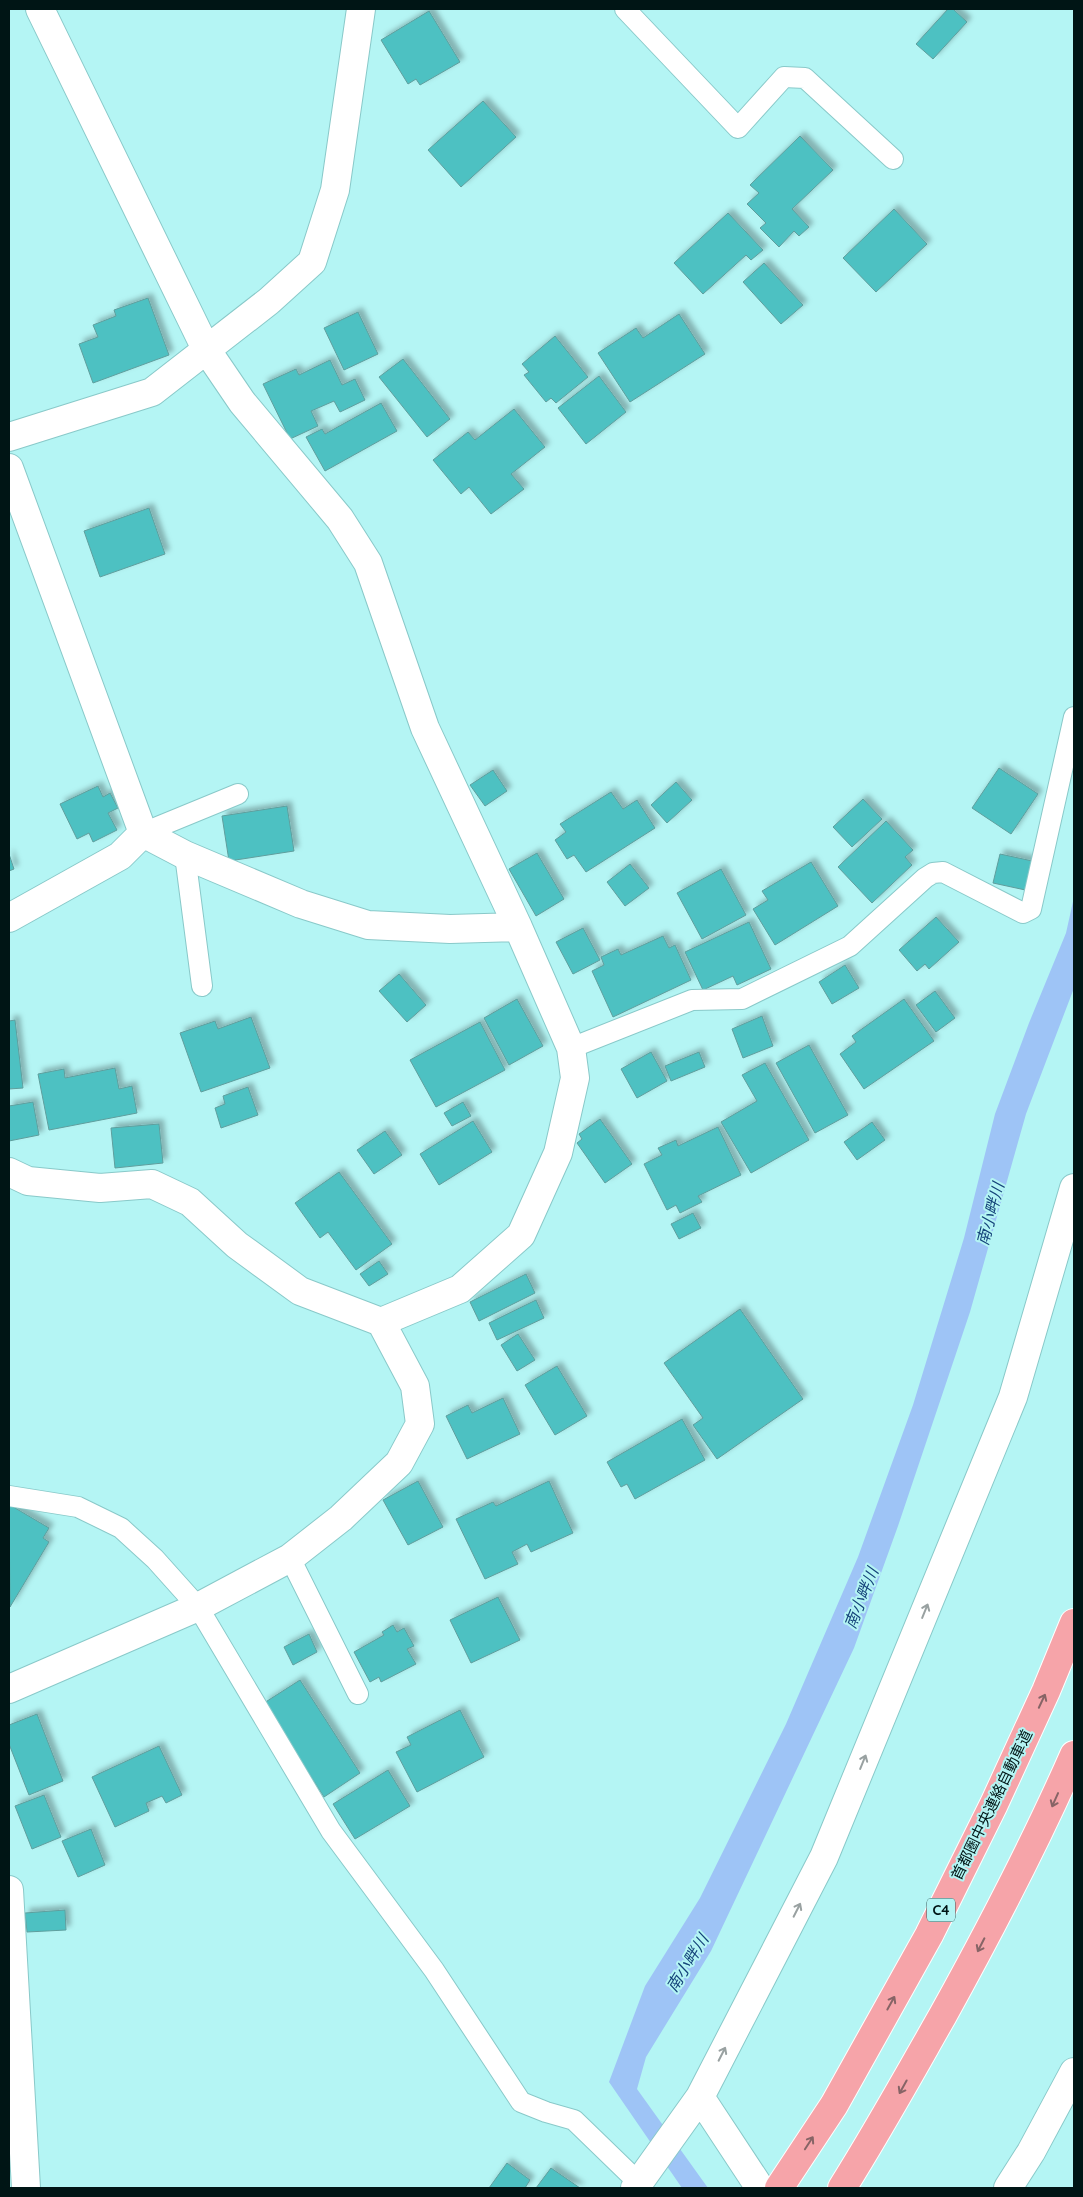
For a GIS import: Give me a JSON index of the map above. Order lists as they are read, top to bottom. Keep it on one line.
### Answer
{"streets":{"highway":["首都圏中央連絡自動車道","C4"]},"water":["南小畔川"]}
